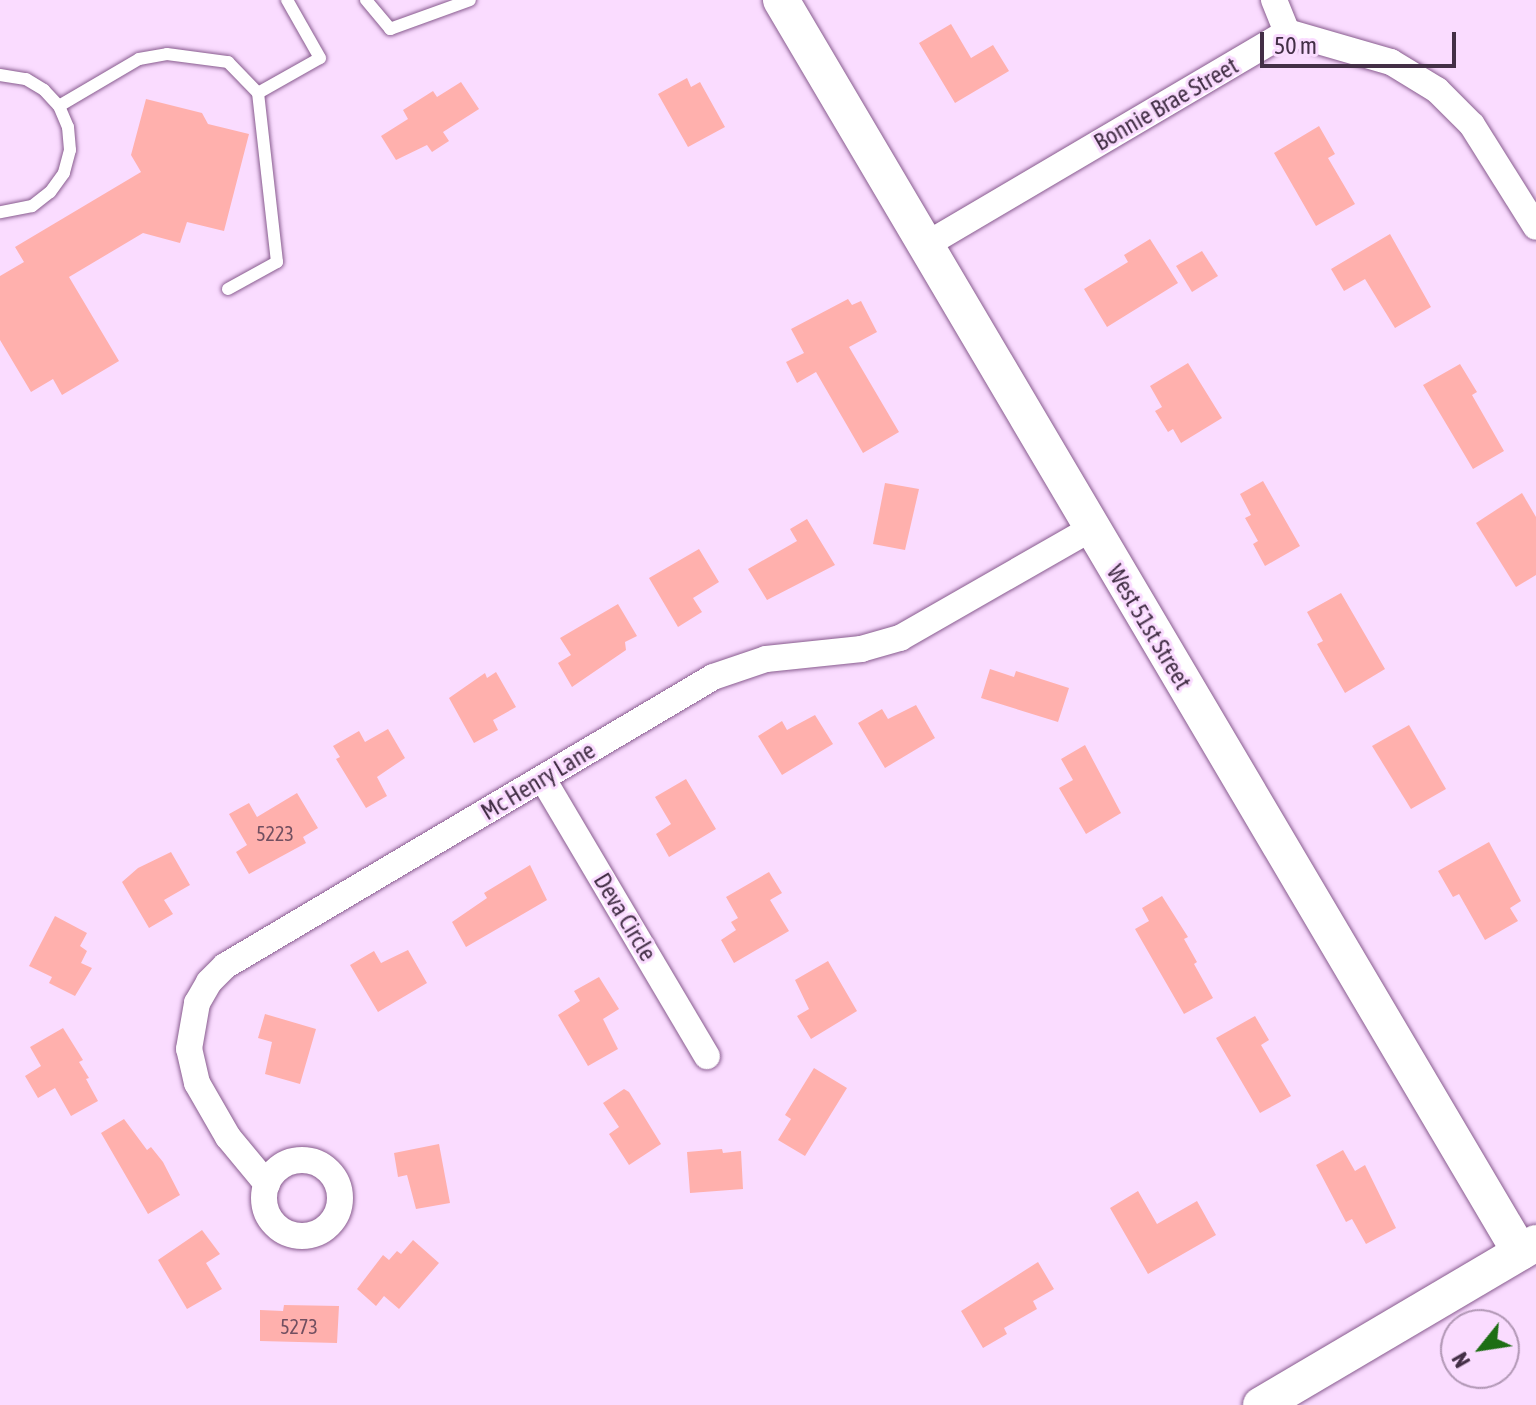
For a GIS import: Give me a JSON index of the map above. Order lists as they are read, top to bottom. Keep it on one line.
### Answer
{"streets":{"street":["Bonnie Brae Street","West 51st Street","Mc Henry Lane","Deva Circle"]},"crossings":[["Bonnie Brae Street","West 51st Street"],["West 51st Street","Mc Henry Lane"],["Mc Henry Lane","Deva Circle"]],"house_numbers":["5223","5273"],"scale_bar":"50 m","north":"bottom left"}
